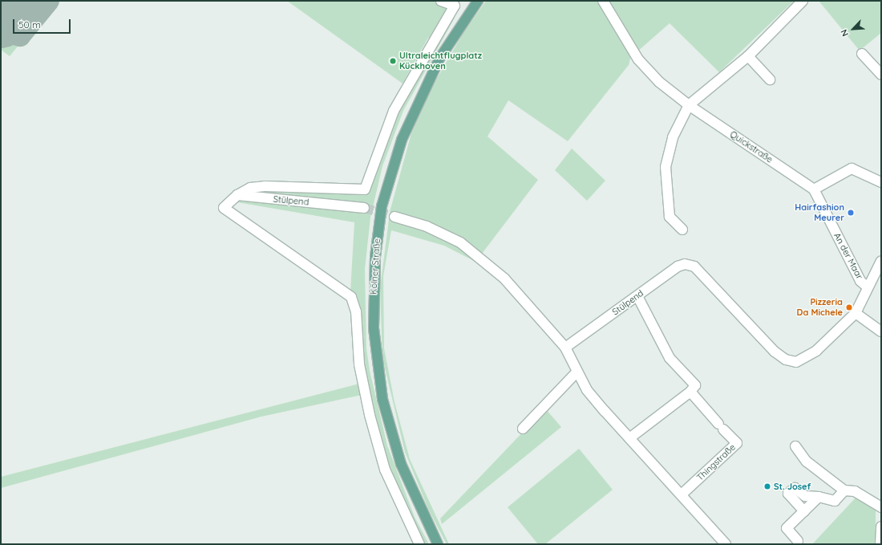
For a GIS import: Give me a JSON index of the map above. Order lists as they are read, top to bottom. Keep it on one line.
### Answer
{"streets":{"main road":["Kölner Straße"],"street":["Quickstraße","Stülpend","An der Maar","Thingstraße"]},"crossings":[["Quickstraße","An der Maar"]],"places":["Ultraleichtflugplatz Kückhoven","Hairfashion Meurer","Pizzeria Da Michele","St. Josef"],"scale_bar":"50 m","north":"bottom left"}
